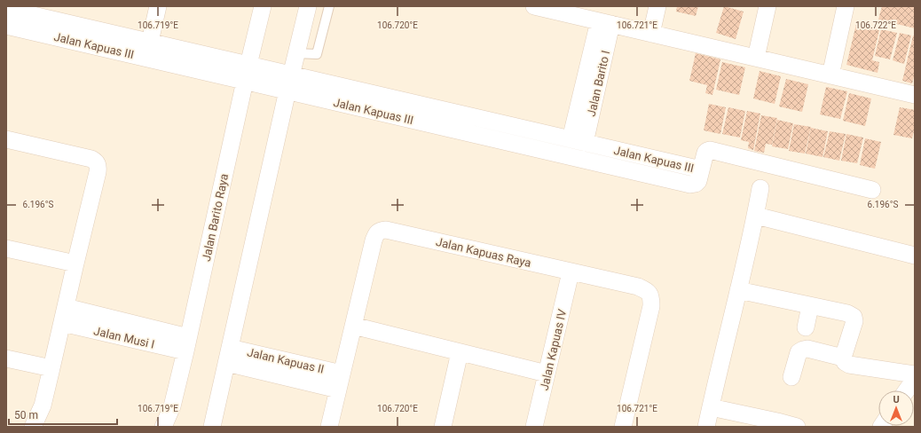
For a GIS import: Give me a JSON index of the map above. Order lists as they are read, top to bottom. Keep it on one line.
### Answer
{"streets":{"street":["Jalan Kapuas III","Jalan Barito I","Jalan Barito Raya","Jalan Kapuas Raya","Jalan Musi I","Jalan Kapuas IV","Jalan Kapuas II"]},"crossings":[["Jalan Kapuas III","Jalan Barito I"],["Jalan Kapuas III","Jalan Barito Raya"],["Jalan Barito Raya","Jalan Musi I"],["Jalan Kapuas Raya","Jalan Kapuas IV"],["Jalan Kapuas Raya","Jalan Kapuas II"]],"scale_bar":"50 m","north":"top","coordinates":["106.719°E","106.720°E","106.721°E","106.722°E","6.196°S"]}
